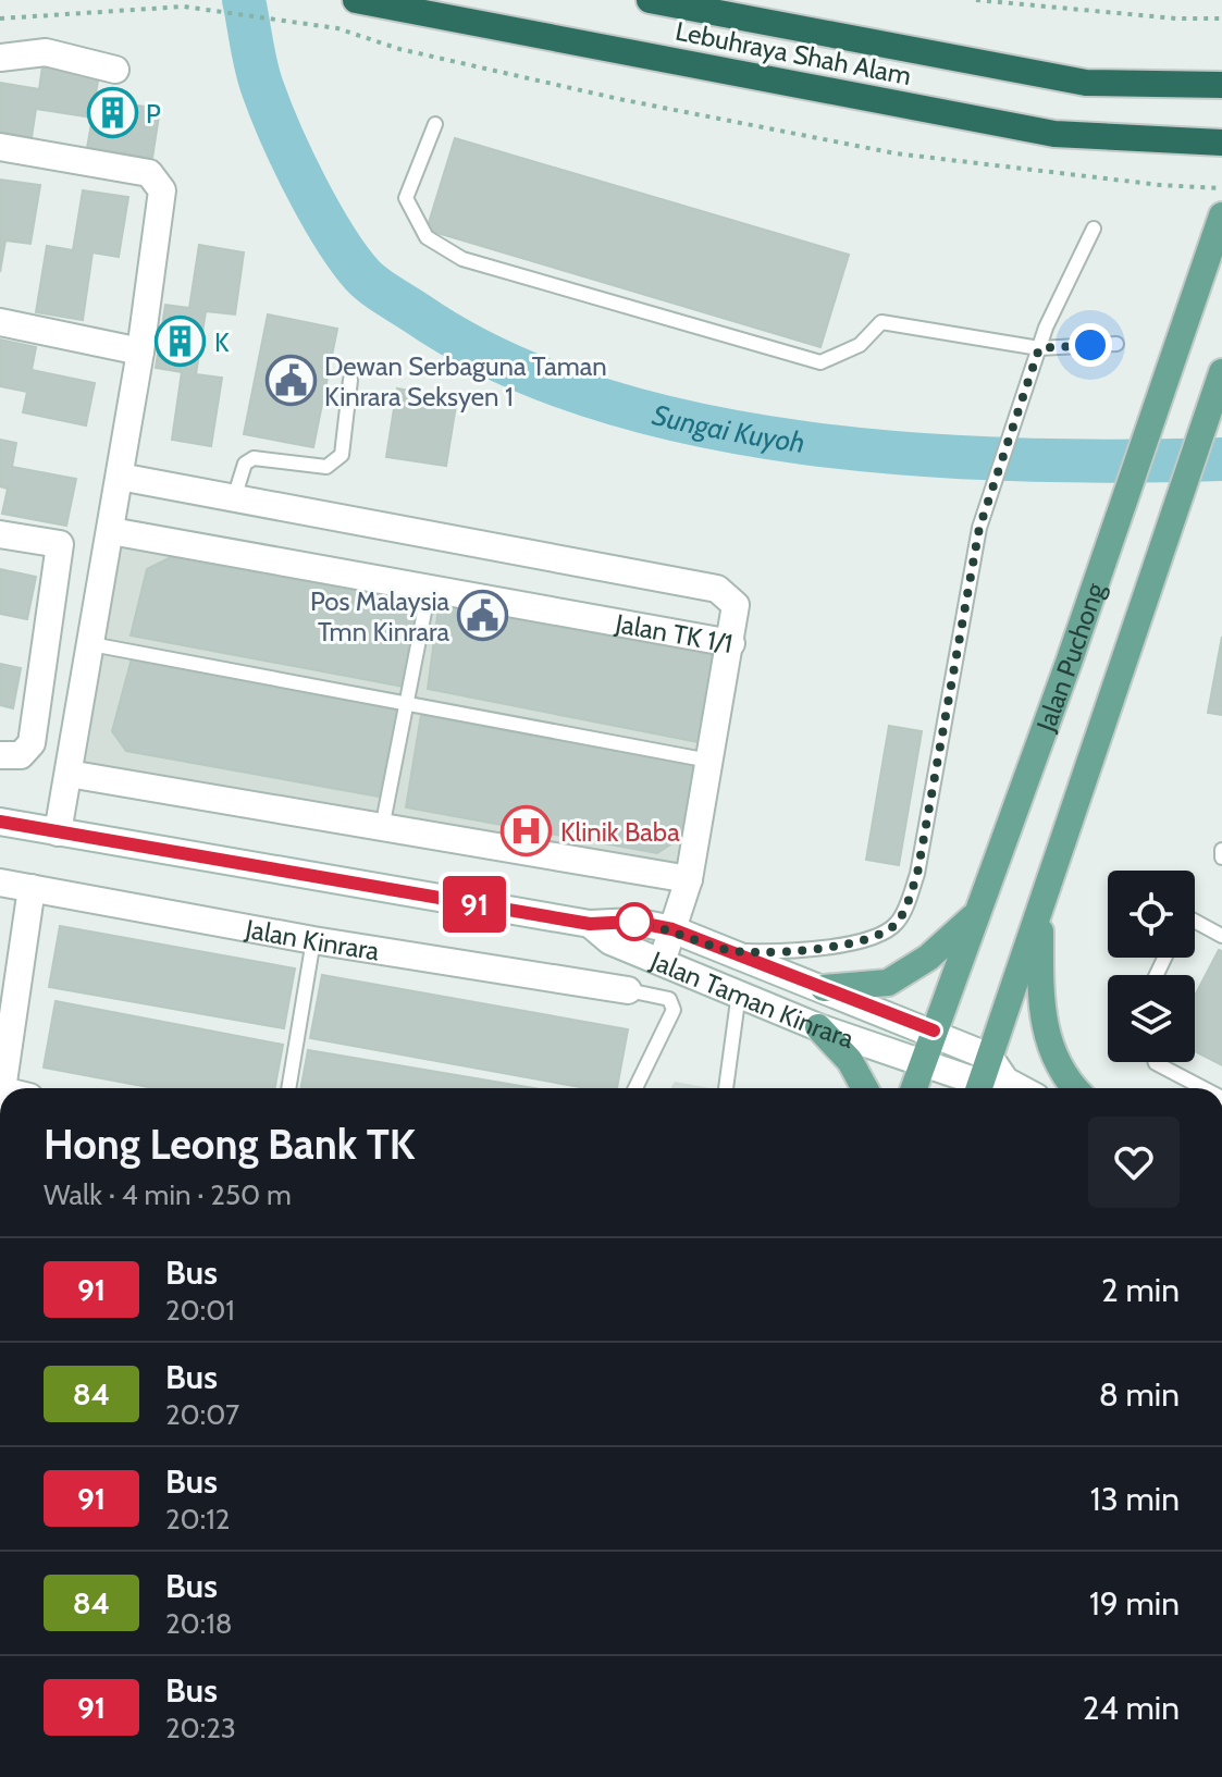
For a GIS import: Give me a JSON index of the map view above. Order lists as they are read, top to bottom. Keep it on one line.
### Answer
{"streets":{"highway":["Lebuhraya Shah Alam"],"main road":["Jalan Puchong"],"street":["Jalan TK 1/1","Jalan Kinrara","Jalan Taman Kinrara"]},"crossings":[["Jalan Puchong","Jalan Taman Kinrara"]],"water":["Sungai Kuyoh"],"places":{"building":["P","K"],"public building":["Dewan Serbaguna Taman Kinrara Seksyen 1","Pos Malaysia Tmn Kinrara"],"hospital":["Klinik Baba"]},"lines":["bus line 91"],"page":{"on_map":"91","heading":["Hong Leong Bank TK","Walk · 4 min · 250 m"],"list":[{"mark":"91","name":"Bus","note":"20:01","value":"2 min"},{"mark":"84","name":"Bus","note":"20:07","value":"8 min"},{"mark":"91","name":"Bus","note":"20:12","value":"13 min"},{"mark":"84","name":"Bus","note":"20:18","value":"19 min"},{"mark":"91","name":"Bus","note":"20:23","value":"24 min"}]}}
